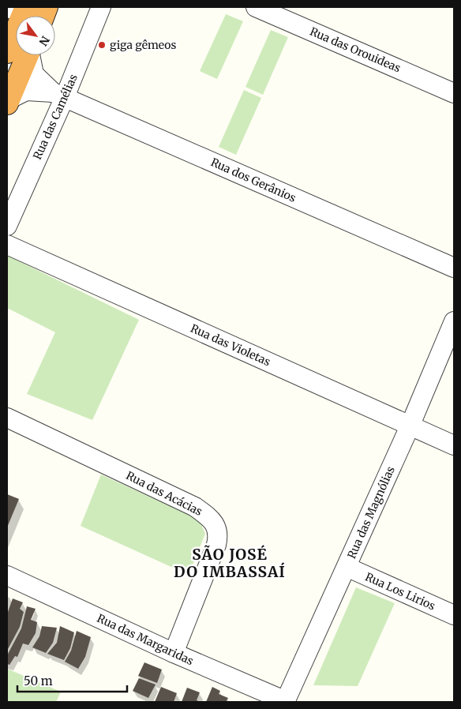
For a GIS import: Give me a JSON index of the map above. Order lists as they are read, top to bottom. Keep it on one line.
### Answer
{"streets":{"street":["Rua das Orouideas","Rua das Camélias","Rua dos Gerânios","Rua das Violetas","Rua das Acácias","Rua das Magnólias","Rua Los Lirios","Rua das Margaridas"]},"crossings":[["Rua das Camélias","Rua dos Gerânios"],["Rua das Violetas","Rua das Magnólias"],["Rua das Acácias","Rua das Margaridas"],["Rua das Magnólias","Rua Los Lirios"],["Rua das Magnólias","Rua das Margaridas"]],"districts":["SÃO JOSÉ DO IMBASSAÍ"],"places":["giga gêmeos"],"scale_bar":"50 m","north":"bottom right"}
